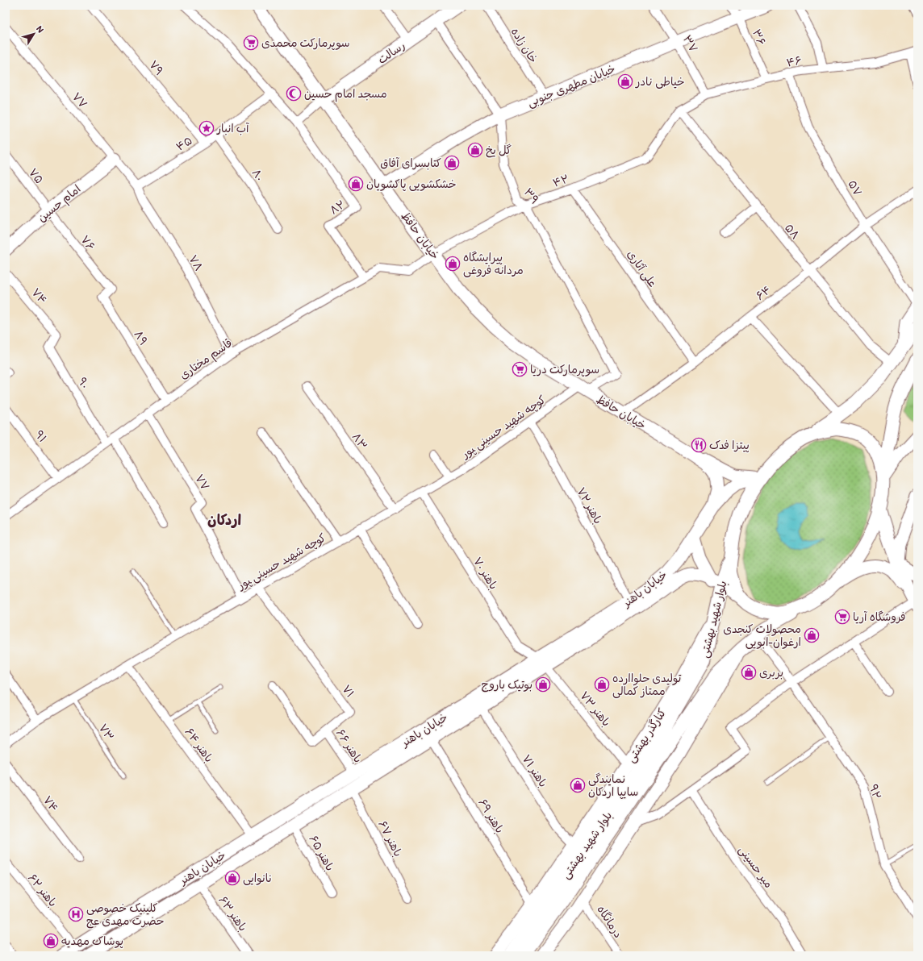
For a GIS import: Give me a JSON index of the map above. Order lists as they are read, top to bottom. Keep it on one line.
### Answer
{"streets":{"main road":["رسالت","خیابان مطهری جنوبی","امام حسین","خیابان حافظ","خیابان باهنر","بلوار شهید بهشتی","کنارگذر بهشتی"],"street":["۳۶","۳۷","خان زاده","۴۶","۷۹","۷۷","۴۵","۸۰","۷۵","۴۲","۵۷","۳۹","۸۲","۵۸","۷۶","۷۸","علی آثاری","۶۴","۷۴","۸۹","قاسم مختاری","۹۰","کوچه شهید حسینی ‍پور","۹۱","۸۳","باهنر ۷۲","باهنر ۷۰","۷۱","باهنر ۷۳","باهنر ۶۴","باهنر ۶۶","باهنر ۷۱","۹۲","باهنر ۶۹","باهنر ۶۷","باهنر ۶۵","میر حسینی","باهنر ۶۲","باهنر ۶۳","درمانگاه"],"lane":["۷۳"]},"crossings":[["۳۶","۴۶"],["۳۶","خیابان مطهری جنوبی"],["۳۷","۴۶"],["۳۷","خیابان مطهری جنوبی"],["خان زاده","خیابان مطهری جنوبی"],["رسالت","خیابان حافظ"],["۴۶","۴۲"],["۴۶","۵۷"],["۴۶","۵۸"],["۷۹","۴۵"],["خیابان مطهری جنوبی","۳۹"],["خیابان مطهری جنوبی","خیابان حافظ"],["۷۷","۴۵"],["۷۷","امام حسین"],["۷۷","۷۸"],["۷۷","قاسم مختاری"],["۷۷","کوچه شهید حسینی ‍پور"],["۴۵","۸۰"],["۴۵","۷۸"],["۷۵","امام حسین"],["۷۵","۷۶"],["۴۲","۳۹"],["۴۲","۵۸"],["۴۲","خیابان حافظ"],["۴۲","علی آثاری"],["۴۲","قاسم مختاری"],["۵۷","۶۴"],["۳۹","خیابان حافظ"],["۳۹","کوچه شهید حسینی ‍پور"],["امام حسین","۷۶"],["۸۲","قاسم مختاری"],["۵۸","۶۴"],["خیابان حافظ","۶۴"],["خیابان حافظ","قاسم مختاری"],["خیابان حافظ","کوچه شهید حسینی ‍پور"],["خیابان حافظ","خیابان باهنر"],["۷۶","۸۹"],["۷۸","قاسم مختاری"],["علی آثاری","۶۴"],["۷۴","۹۰"],["۸۹","قاسم مختاری"],["قاسم مختاری","۹۰"],["قاسم مختاری","۹۱"],["کوچه شهید حسینی ‍پور","۸۳"],["کوچه شهید حسینی ‍پور","باهنر ۷۲"],["کوچه شهید حسینی ‍پور","باهنر ۷۰"],["کوچه شهید حسینی ‍پور","۷۱"],["کوچه شهید حسینی ‍پور","۷۳"],["کوچه شهید حسینی ‍پور","باهنر ۶۴"],["باهنر ۷۲","خیابان باهنر"],["باهنر ۷۰","خیابان باهنر"],["باهنر ۷۰","باهنر ۷۳"],["خیابان باهنر","بلوار شهید بهشتی"],["خیابان باهنر","باهنر ۷۳"],["خیابان باهنر","باهنر ۶۴"],["خیابان باهنر","باهنر ۶۶"],["خیابان باهنر","باهنر ۷۱"],["خیابان باهنر","باهنر ۶۹"],["خیابان باهنر","باهنر ۶۷"],["خیابان باهنر","باهنر ۶۵"],["خیابان باهنر","باهنر ۶۲"],["خیابان باهنر","باهنر ۶۳"],["بلوار شهید بهشتی","کنارگذر بهشتی"],["بلوار شهید بهشتی","۹۲"],["۷۱","باهنر ۶۶"],["باهنر ۷۳","کنارگذر بهشتی"],["کنارگذر بهشتی","باهنر ۷۱"],["کنارگذر بهشتی","باهنر ۶۹"]],"districts":["اردکان"],"places":{"supermarket":["سوپرمارکت محمدی","سوپرمارکت دریا","فروشگاه آریا"],"shop":["خیاطی نادر","گل یخ","کتابسرای آفاق","خشکشویی پاکشویان","پیرایشگاه مردانه فروغی","محصولات کنجدی ارغوان-ابویی","بربری","بوتیک باروج","تولیدی حلواارده ممتاز کمالی","نمایندگی سایپا اردکان","نانوایی","پوشاک مهدیه"],"mosque":["مسجد امام حسین"],"place":["آب انبار"],"restaurant":["پیتزا فدک"],"hospital":["کلینیک خصوصی حضرت مهدی عج"]},"north":"top right"}
